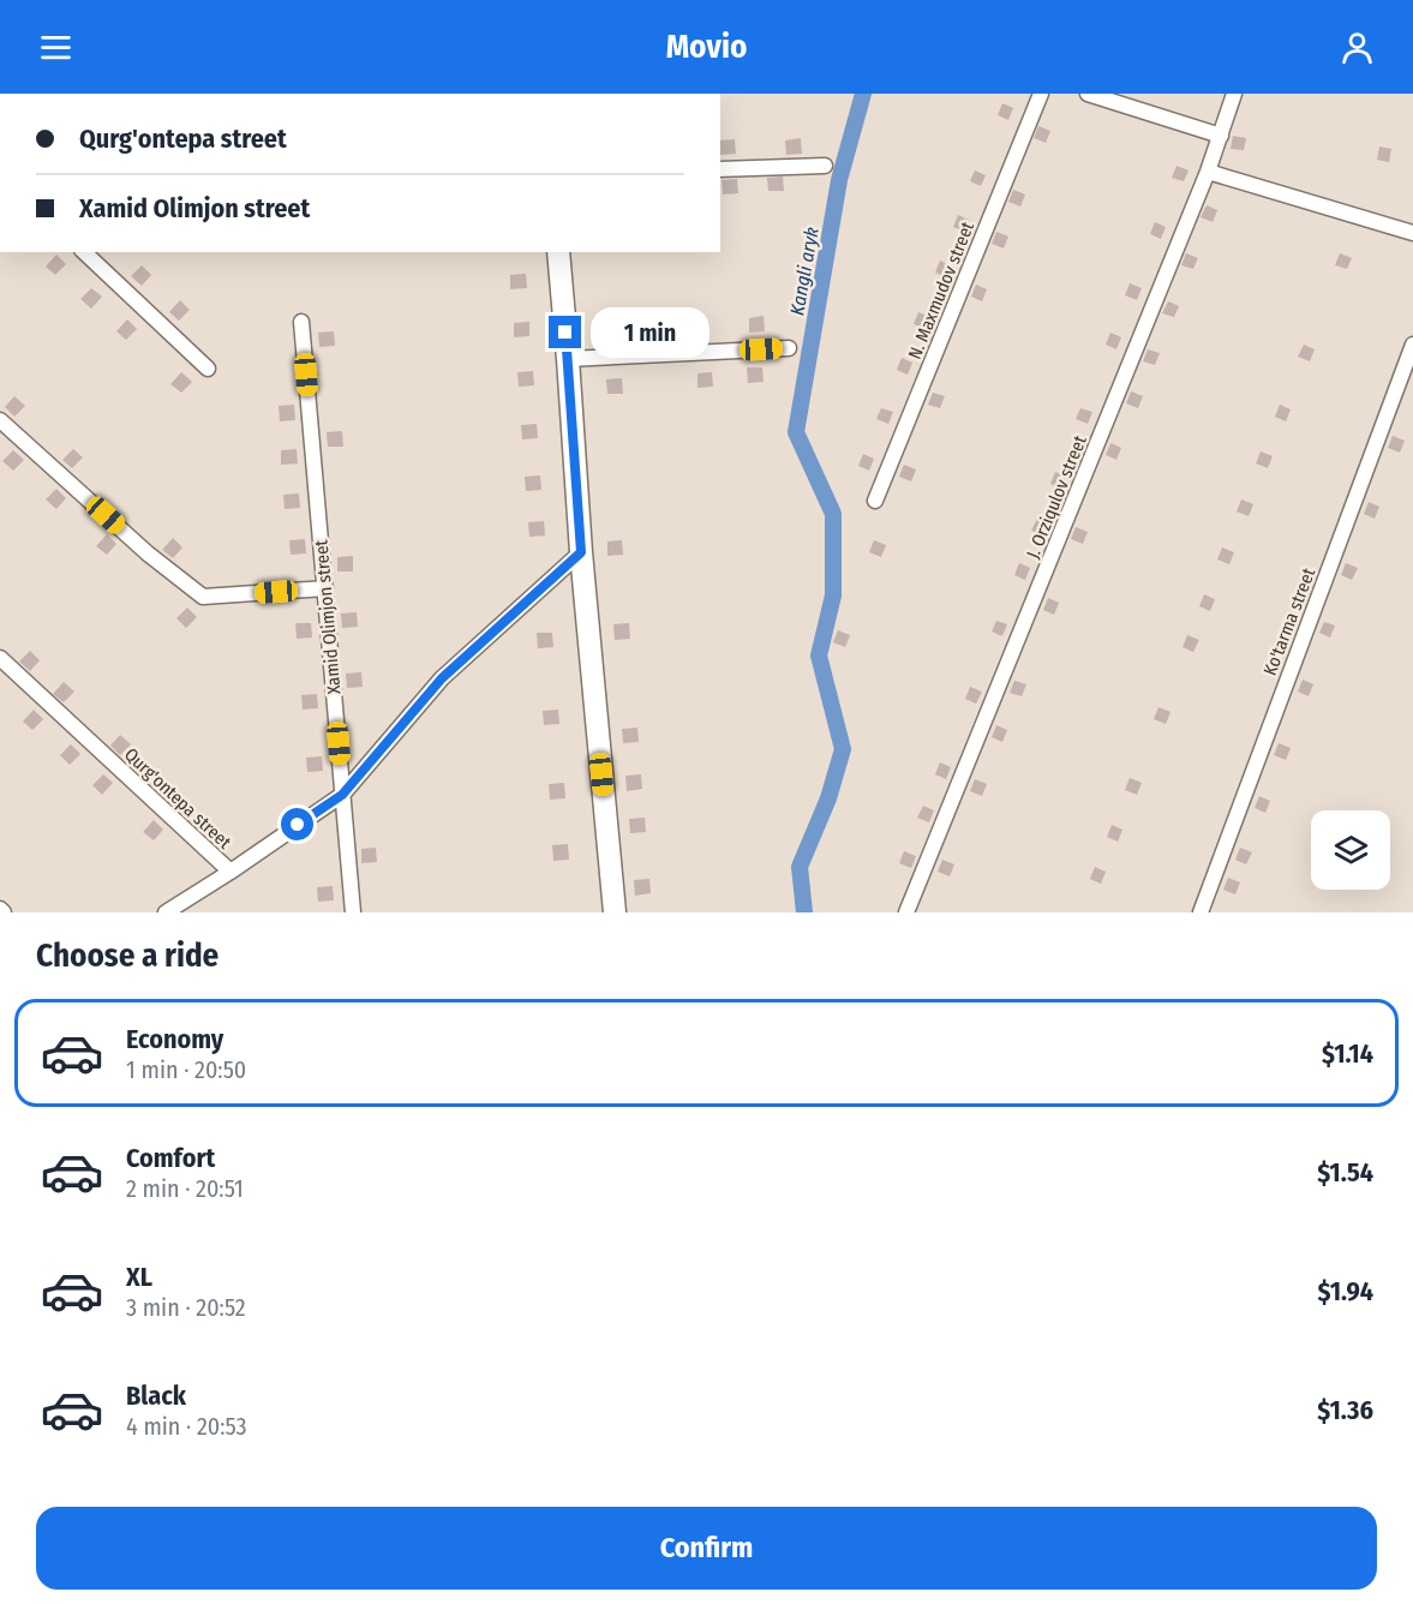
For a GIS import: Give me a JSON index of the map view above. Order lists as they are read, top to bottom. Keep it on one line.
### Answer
{"streets":{"street":["N. Maxmudov street","J. Orziqulov street","Xamid Olimjon street","Ko'tarma street","Qurg'ontepa street"]},"crossings":[["Xamid Olimjon street","Qurg'ontepa street"]],"water":["Kangli aryk"],"page":{"header":"Movio","banner":["Qurg'ontepa street","Xamid Olimjon street"],"bubble":"1 min","heading":"Choose a ride","list":[{"name":"Economy","note":"1 min · 20:50","value":"$1.14"},{"name":"Comfort","note":"2 min · 20:51","value":"$1.54"},{"name":"XL","note":"3 min · 20:52","value":"$1.94"},{"name":"Black","note":"4 min · 20:53","value":"$1.36"}],"buttons":"Confirm"}}
